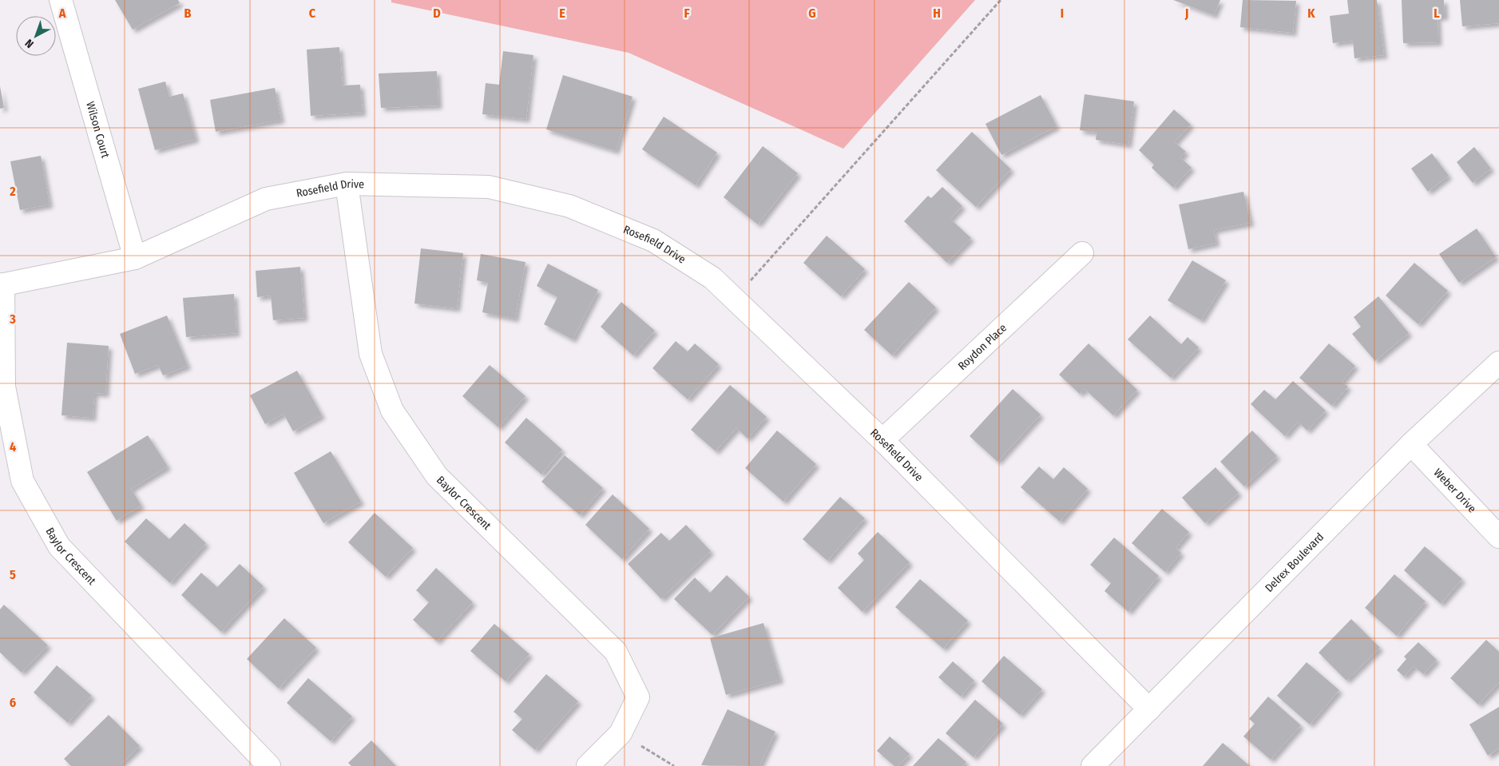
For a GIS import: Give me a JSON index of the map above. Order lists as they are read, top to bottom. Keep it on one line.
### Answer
{"streets":{"street":["Wilson Court","Rosefield Drive","Roydon Place","Weber Drive","Baylor Crescent","Delrex Boulevard"]},"crossings":[["Wilson Court","Rosefield Drive"],["Rosefield Drive","Roydon Place"],["Rosefield Drive","Baylor Crescent"],["Rosefield Drive","Delrex Boulevard"],["Weber Drive","Delrex Boulevard"]],"north":"bottom left","grid":{"columns":["A","B","C","D","E","F","G","H","I","J","K","L"],"rows":["2","3","4","5","6"]}}
